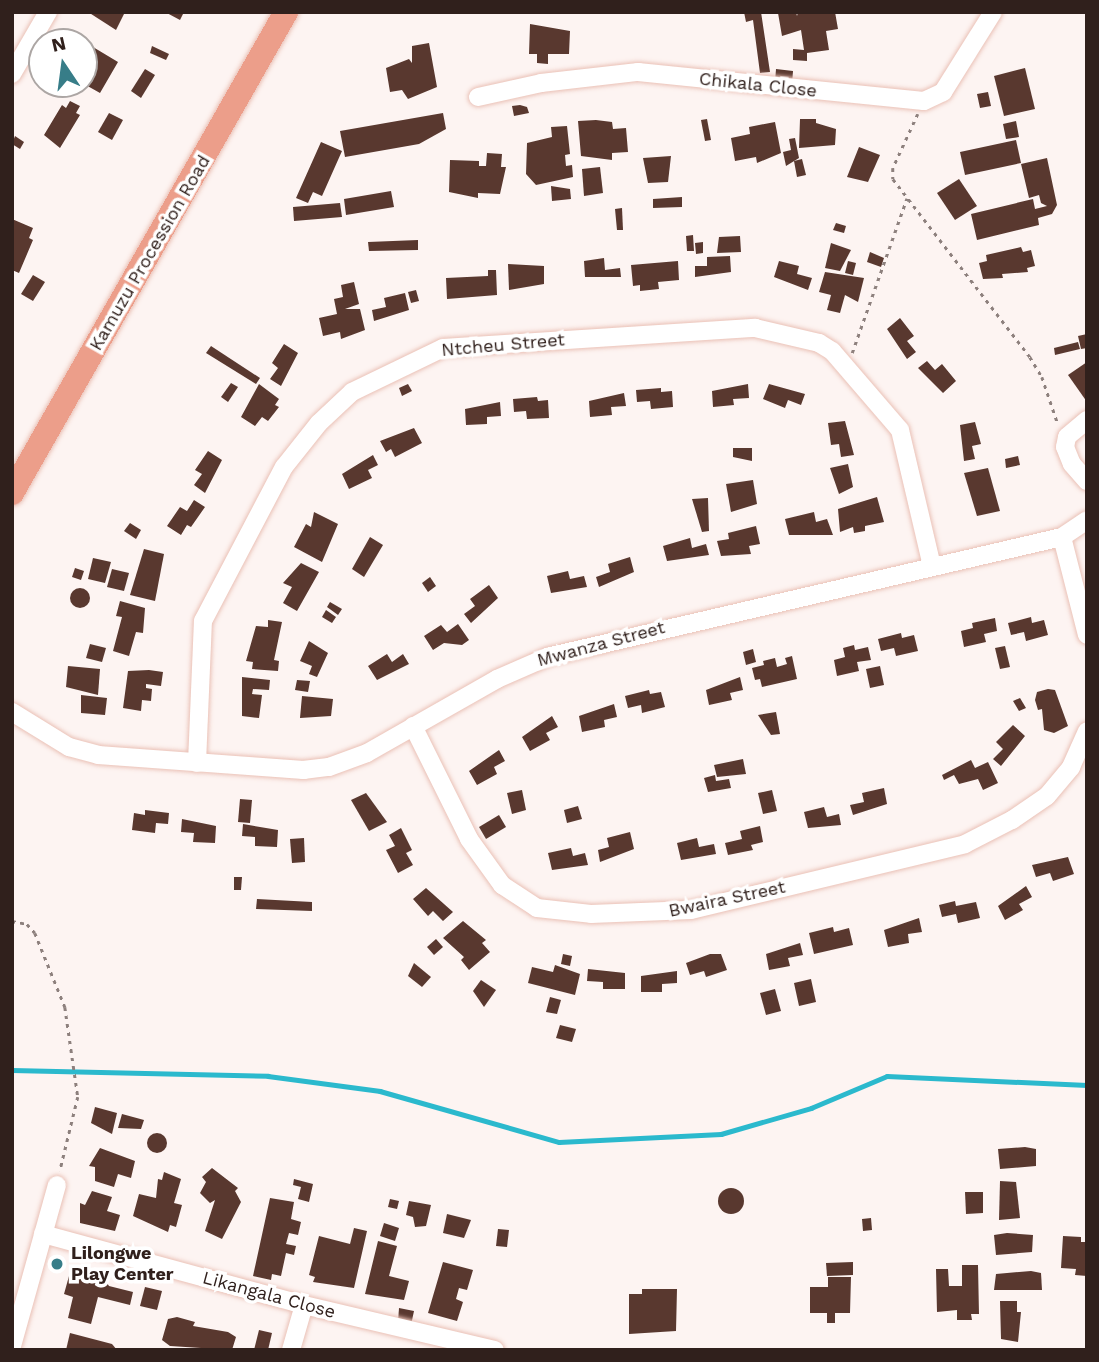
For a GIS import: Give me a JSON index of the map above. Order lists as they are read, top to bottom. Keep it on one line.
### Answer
{"streets":{"highway":["Kamuzu Procession Road"],"street":["Chikala Close","Ntcheu Street","Mwanza Street","Bwaira Street","Likangala Close"]},"crossings":[["Ntcheu Street","Mwanza Street"],["Mwanza Street","Bwaira Street"]],"places":["Lilongwe Play Center"],"north":"top"}
